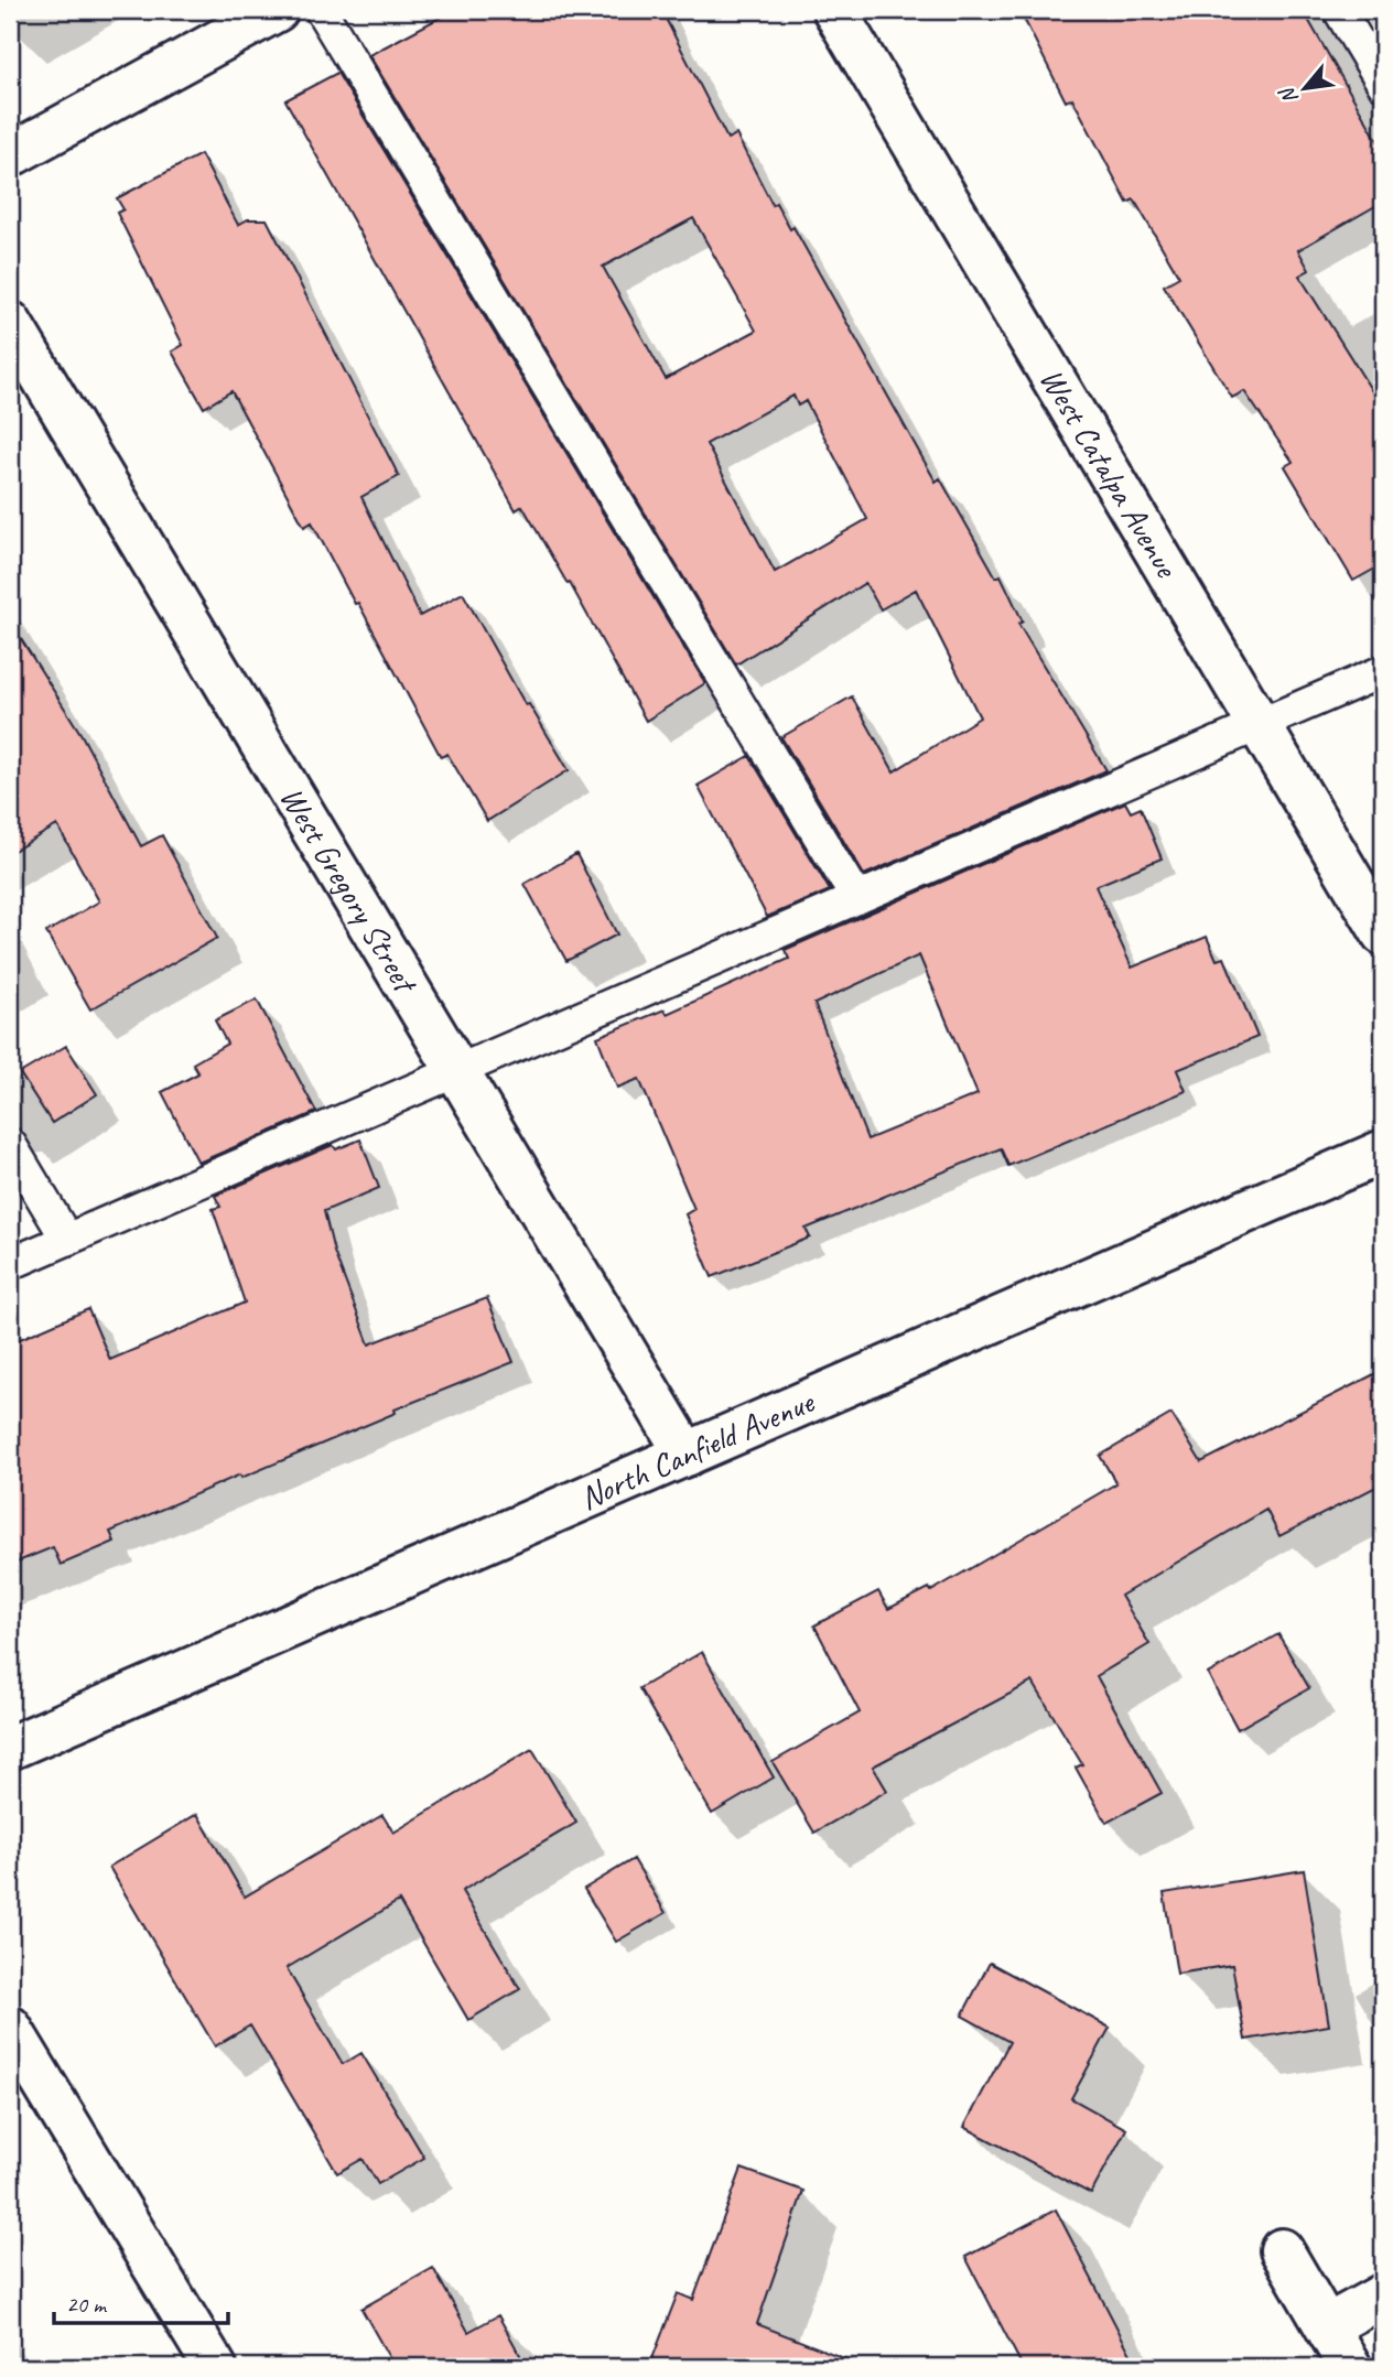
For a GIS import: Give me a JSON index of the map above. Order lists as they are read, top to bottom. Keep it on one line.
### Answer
{"streets":{"street":["West Catalpa Avenue","West Gregory Street","North Canfield Avenue"]},"crossings":[["West Gregory Street","North Canfield Avenue"]],"scale_bar":"20 m","north":"bottom left"}
